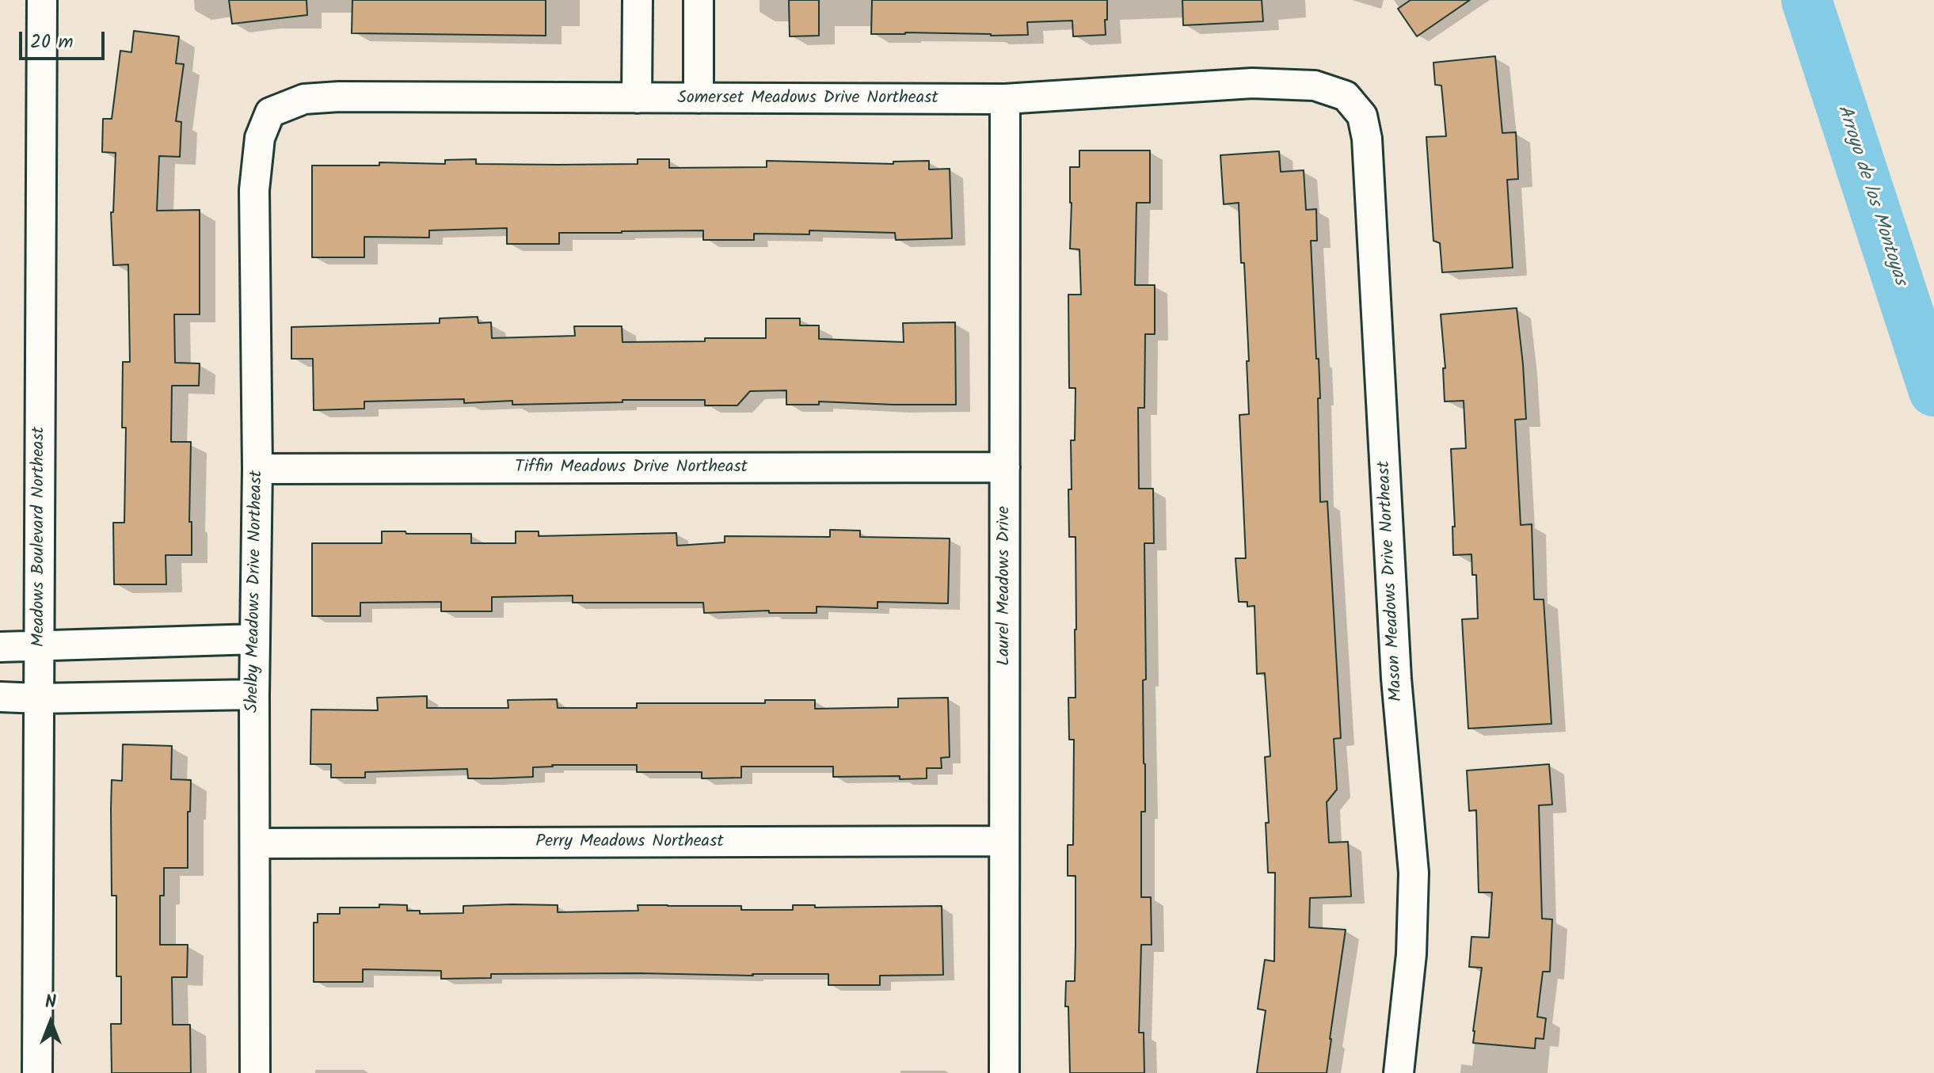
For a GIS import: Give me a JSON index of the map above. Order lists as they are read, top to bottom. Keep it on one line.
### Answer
{"streets":{"street":["Somerset Meadows Drive Northeast","Tiffin Meadows Drive Northeast","Meadows Boulevard Northeast","Mason Meadows Drive Northeast","Laurel Meadows Drive","Shelby Meadows Drive Northeast","Perry Meadows Northeast"]},"crossings":[["Somerset Meadows Drive Northeast","Mason Meadows Drive Northeast"],["Somerset Meadows Drive Northeast","Laurel Meadows Drive"],["Somerset Meadows Drive Northeast","Shelby Meadows Drive Northeast"],["Tiffin Meadows Drive Northeast","Laurel Meadows Drive"],["Tiffin Meadows Drive Northeast","Shelby Meadows Drive Northeast"],["Laurel Meadows Drive","Perry Meadows Northeast"],["Shelby Meadows Drive Northeast","Perry Meadows Northeast"]],"water":["Arroyo de los Montoyas"],"scale_bar":"20 m","north":"top"}
